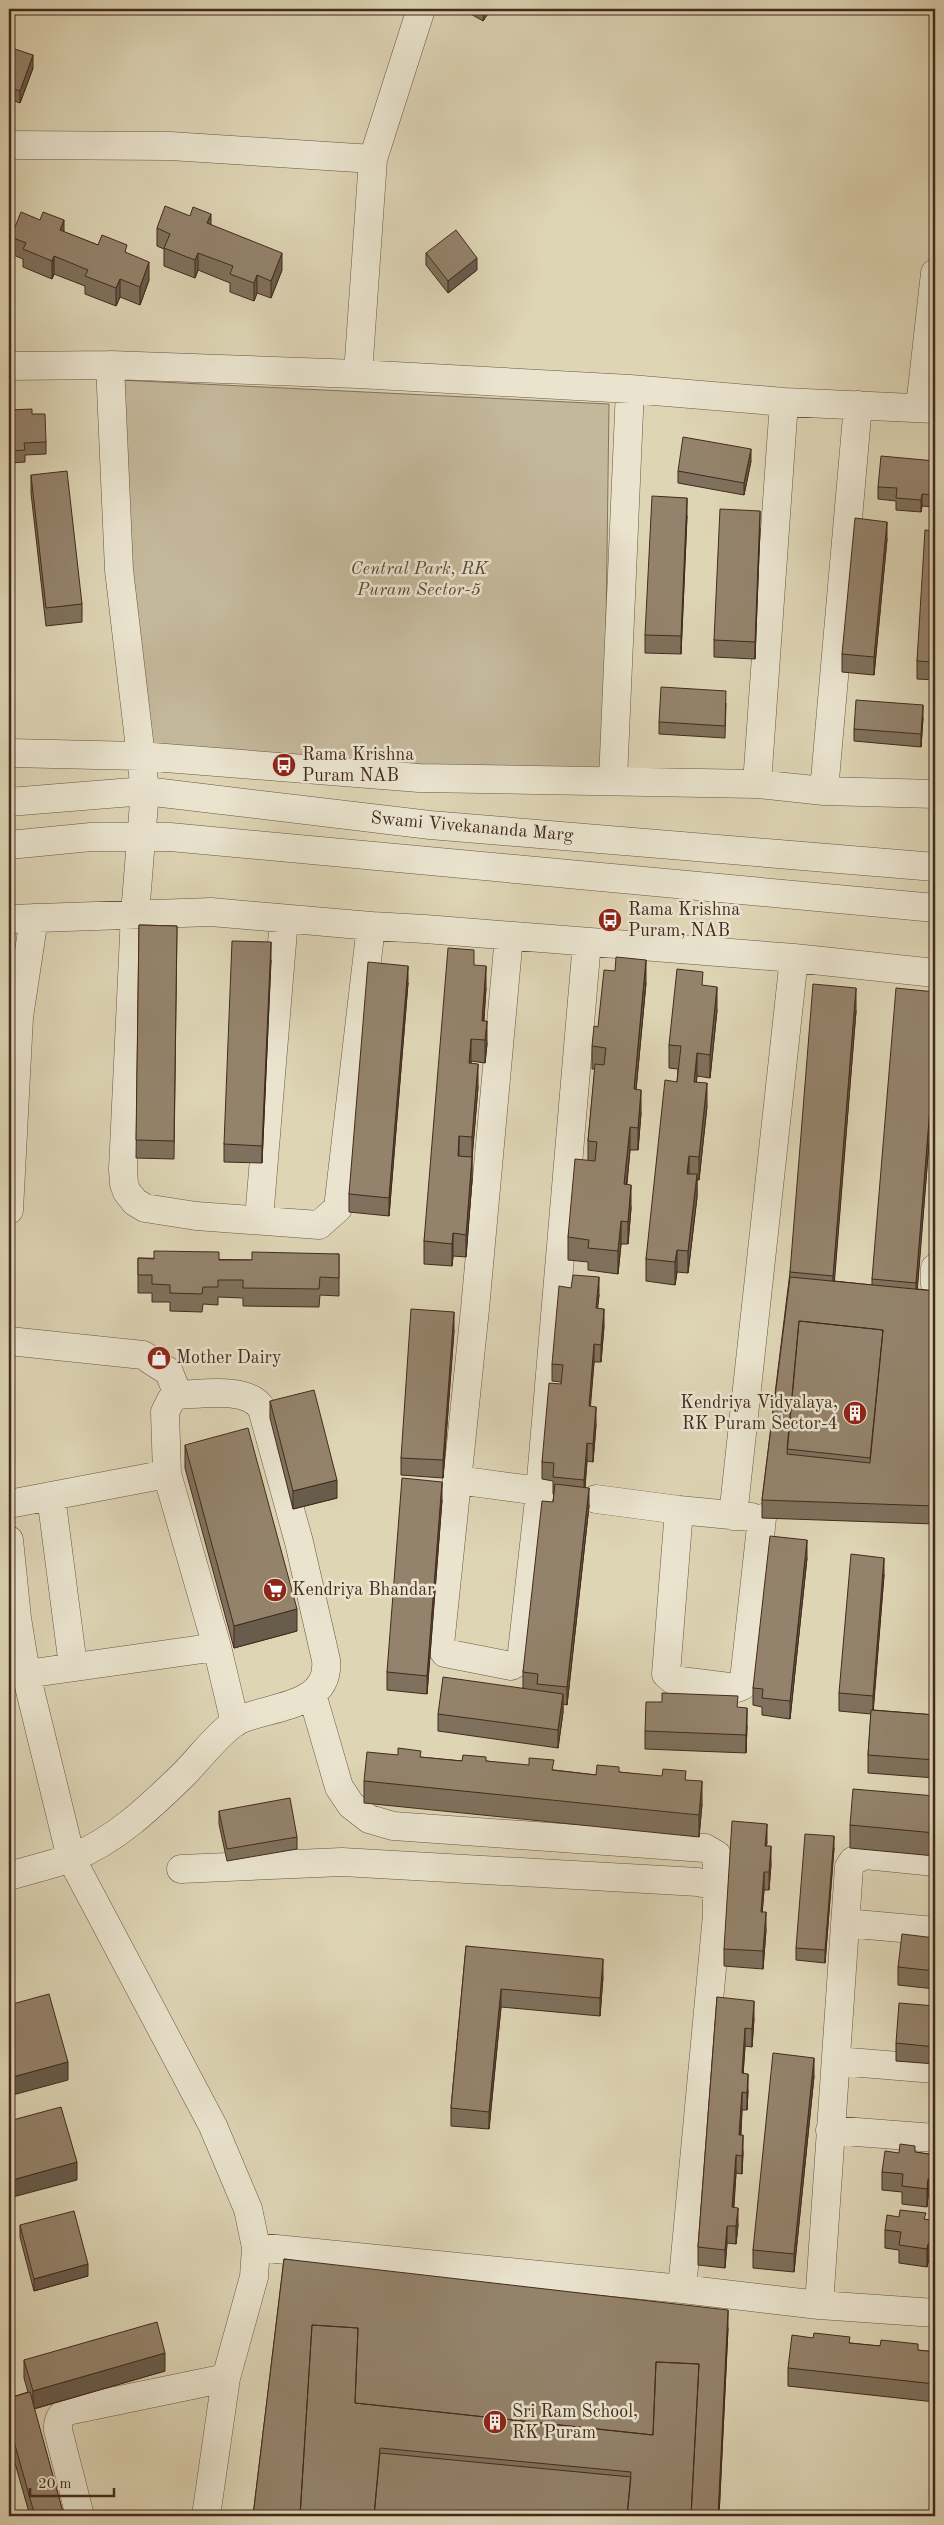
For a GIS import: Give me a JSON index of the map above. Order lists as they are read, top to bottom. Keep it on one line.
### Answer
{"streets":{"street":["Swami Vivekananda Marg"]},"parks":["Central Park, RK Puram Sector-5"],"places":{"bus stop":["Rama Krishna Puram NAB","Rama Krishna Puram, NAB"],"shop":["Mother Dairy"],"building":["Kendriya Vidyalaya, RK Puram Sector-4","Sri Ram School, RK Puram"],"supermarket":["Kendriya Bhandar"]},"scale_bar":"20 m"}
